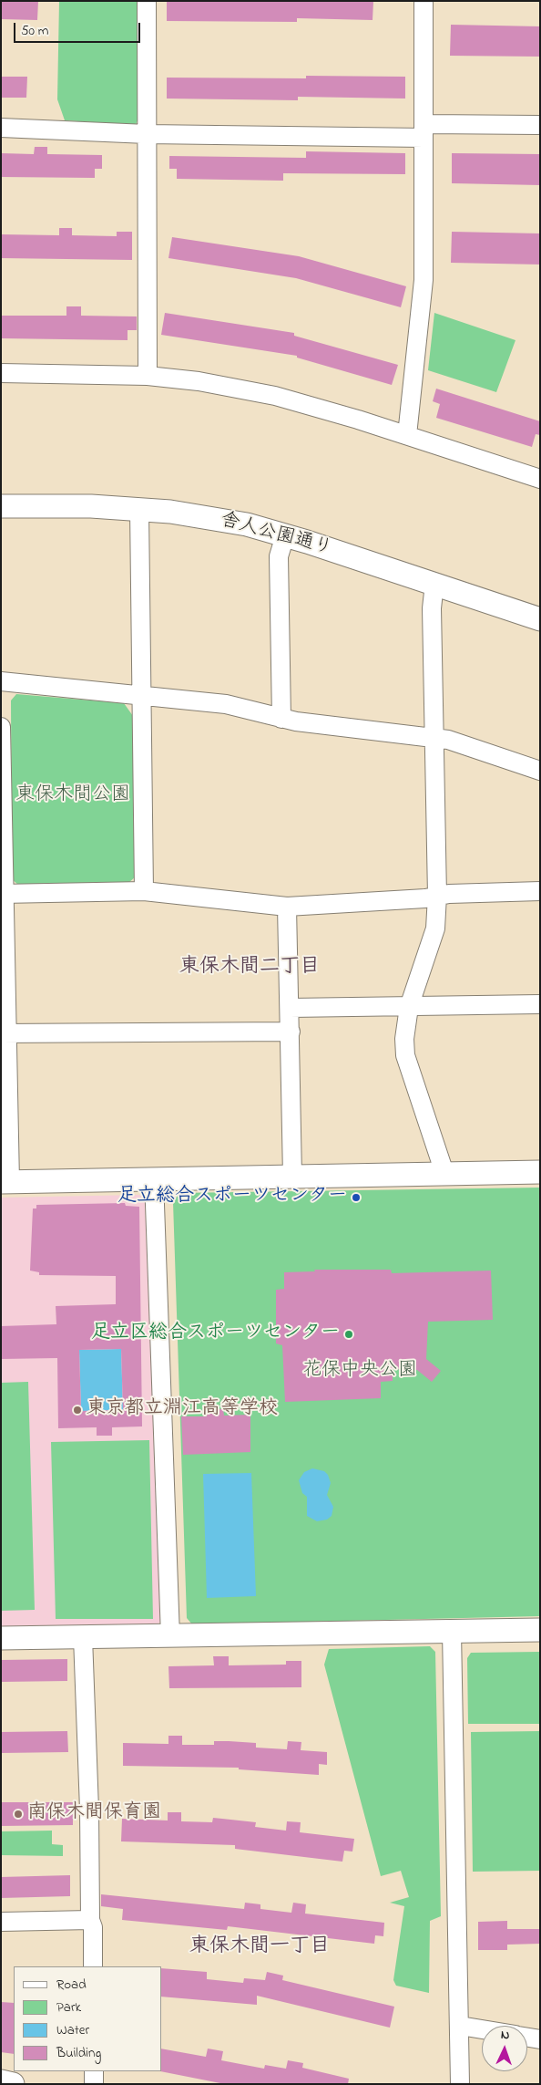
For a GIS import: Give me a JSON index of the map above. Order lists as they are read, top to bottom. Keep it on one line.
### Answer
{"streets":{"street":["舎人公園通り"]},"districts":["東保木間二丁目","東保木間一丁目"],"parks":["東保木間公園","花保中央公園"],"places":["足立総合スポーツセンター","足立区総合スポーツセンター","東京都立淵江高等学校","南保木間保育園"],"legend":["Road","Park","Water","Building"],"scale_bar":"50 m","north":"top"}
